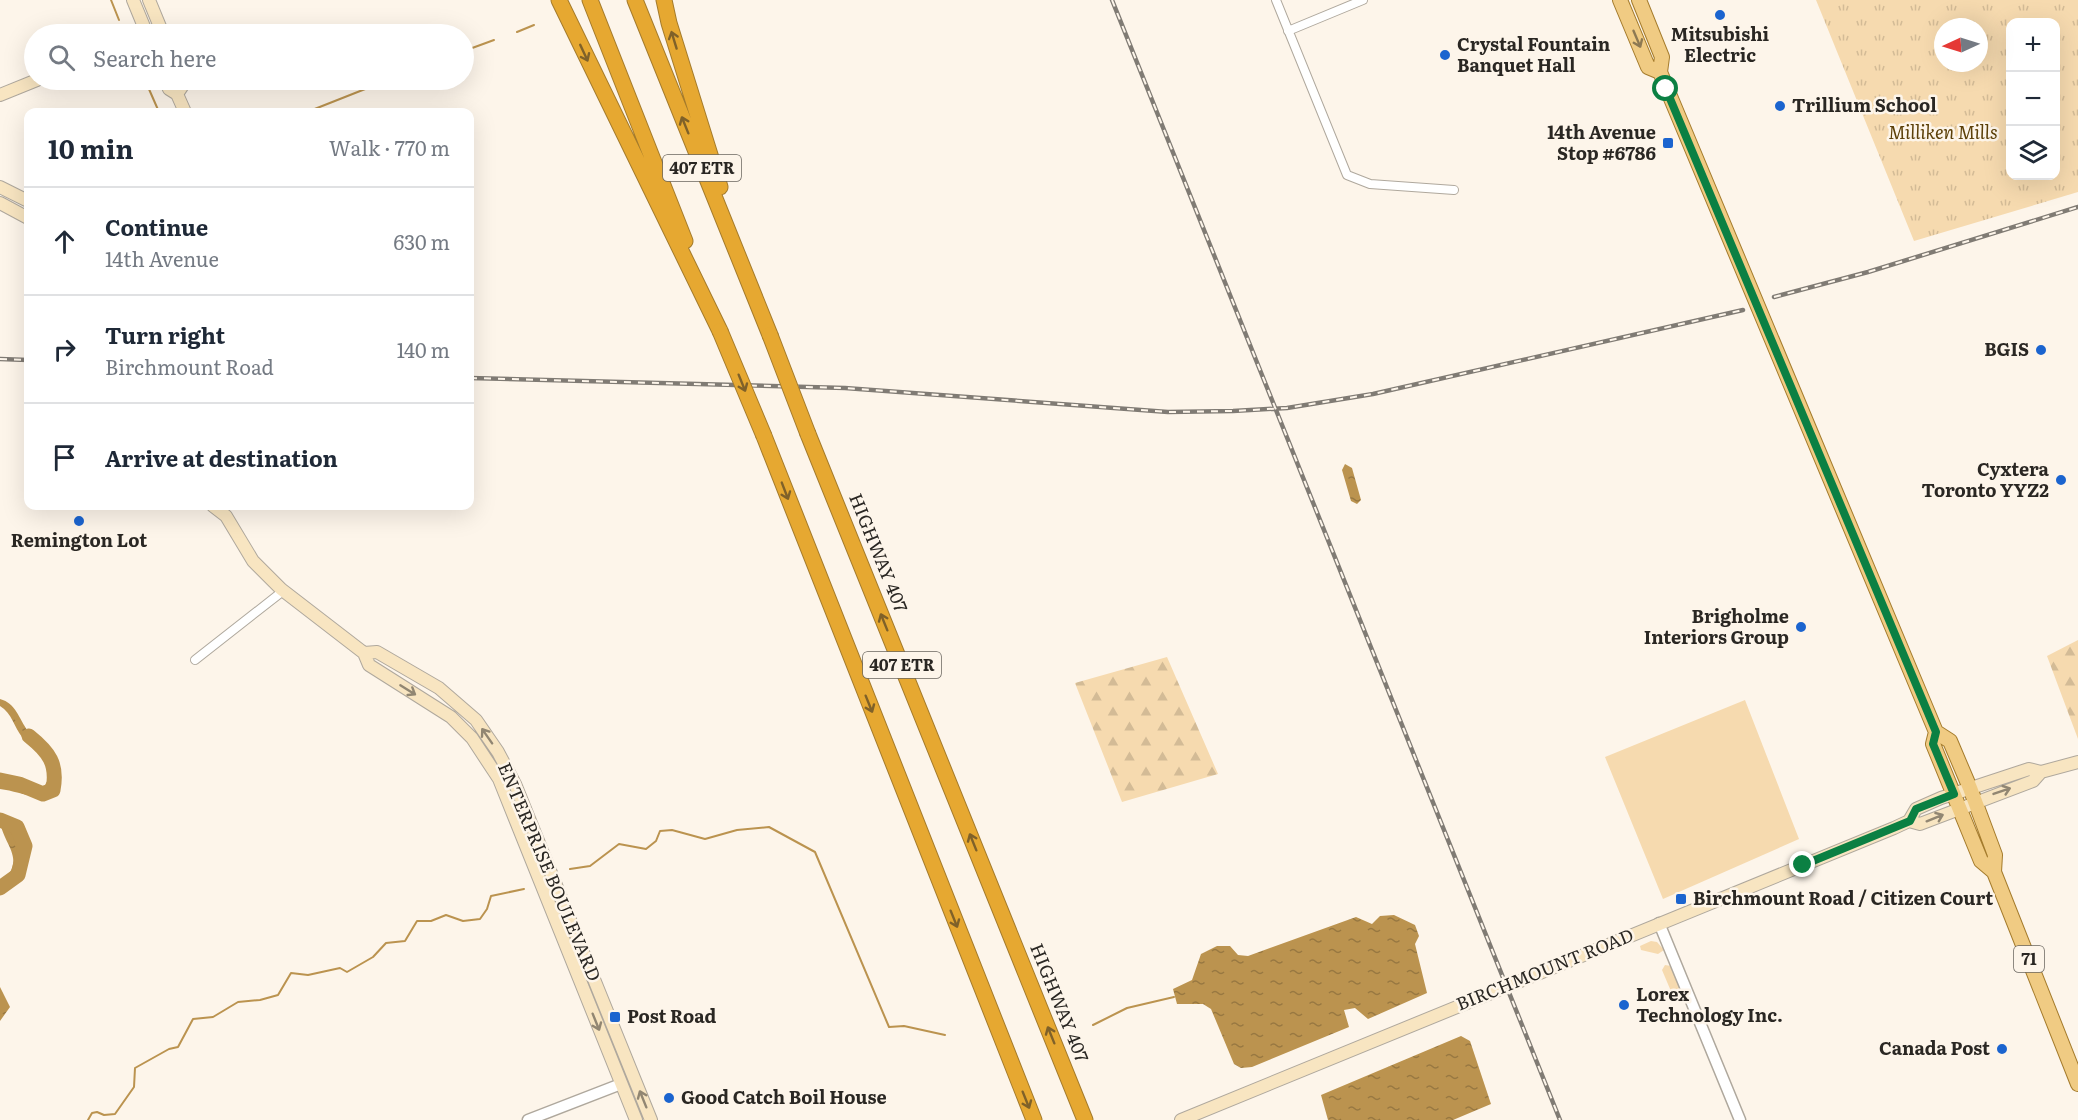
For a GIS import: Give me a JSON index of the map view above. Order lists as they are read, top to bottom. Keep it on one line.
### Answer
{"streets":{"highway":["407 ETR","HIGHWAY 407"],"main road":["ENTERPRISE BOULEVARD","71","BIRCHMOUNT ROAD"]},"crossings":[["71","BIRCHMOUNT ROAD"]],"parks":["Milliken Mills"],"places":{"other":["Mitsubishi Electric","Crystal Fountain Banquet Hall","Trillium School","BGIS","Cyxtera Toronto YYZ2","Remington Lot","Brigholme Interiors Group","Lorex Technology Inc.","Canada Post","Good Catch Boil House"],"transit":["14th Avenue Stop #6786","Birchmount Road / Citizen Court","Post Road"]},"north":"left","page":{"map_buttons":["+","−"],"search":"Search here","heading":["10 min","Walk · 770 m"],"list":[["Continue","14th Avenue","630 m"],["Turn right","Birchmount Road","140 m"],"Arrive at destination"]}}
